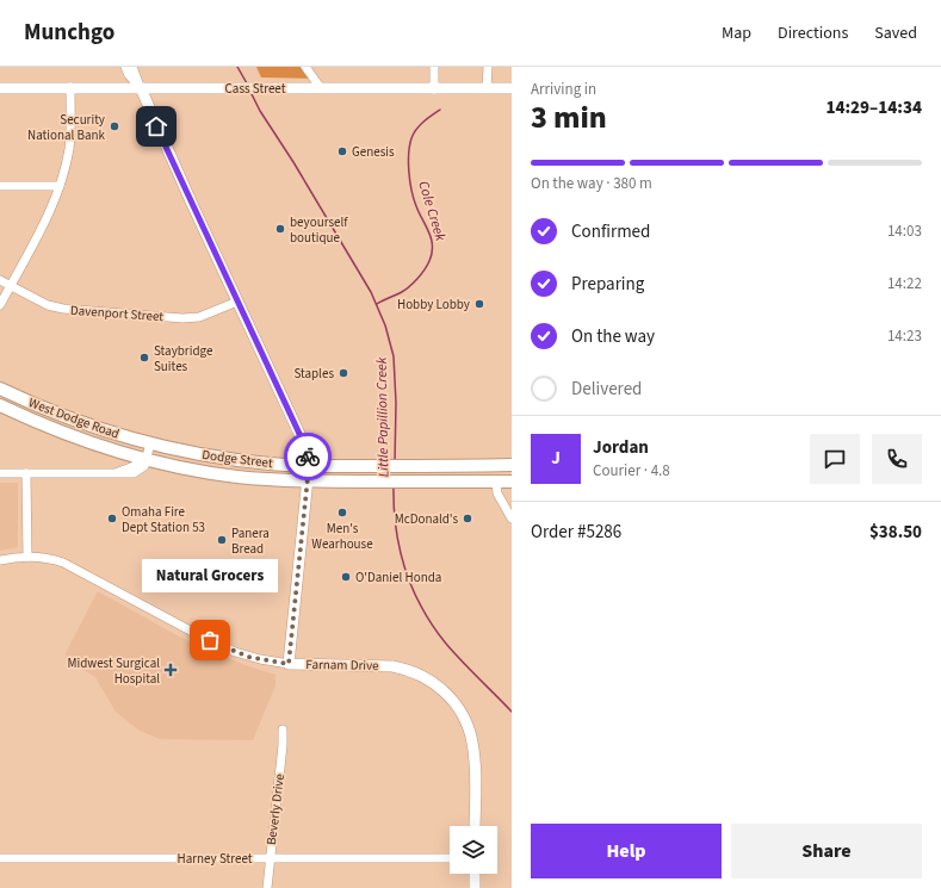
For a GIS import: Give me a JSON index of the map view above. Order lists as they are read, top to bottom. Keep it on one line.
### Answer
{"streets":{"highway":["West Dodge Road","Dodge Street"],"main road":["Cass Street","Farnam Drive"],"street":["Davenport Street","Beverly Drive","Harney Street"]},"crossings":[["West Dodge Road","Dodge Street"],["Beverly Drive","Harney Street"]],"water":["Cole Creek","Little Papillion Creek"],"places":{"other":["Security National Bank","Genesis","beyourself boutique","Hobby Lobby","Staybridge Suites","Staples","Men's Wearhouse","Omaha Fire Dept Station 53","McDonald's","Panera Bread","O'Daniel Honda","Natural Grocers"],"health":["Midwest Surgical Hospital"]},"page":{"header":"Munchgo","nav":["Map","Directions","Saved"],"heading":["3 min","Arriving in","14:29–14:34"],"panel":["Jordan","Courier · 4.8","Order #5286","$38.50"],"bar":"On the way · 380 m","list":[["Confirmed","14:03"],["Preparing","14:22"],["On the way","14:23"],"Delivered"],"round":"J","bubble":"Natural Grocers","buttons":["Help","Share"]}}
